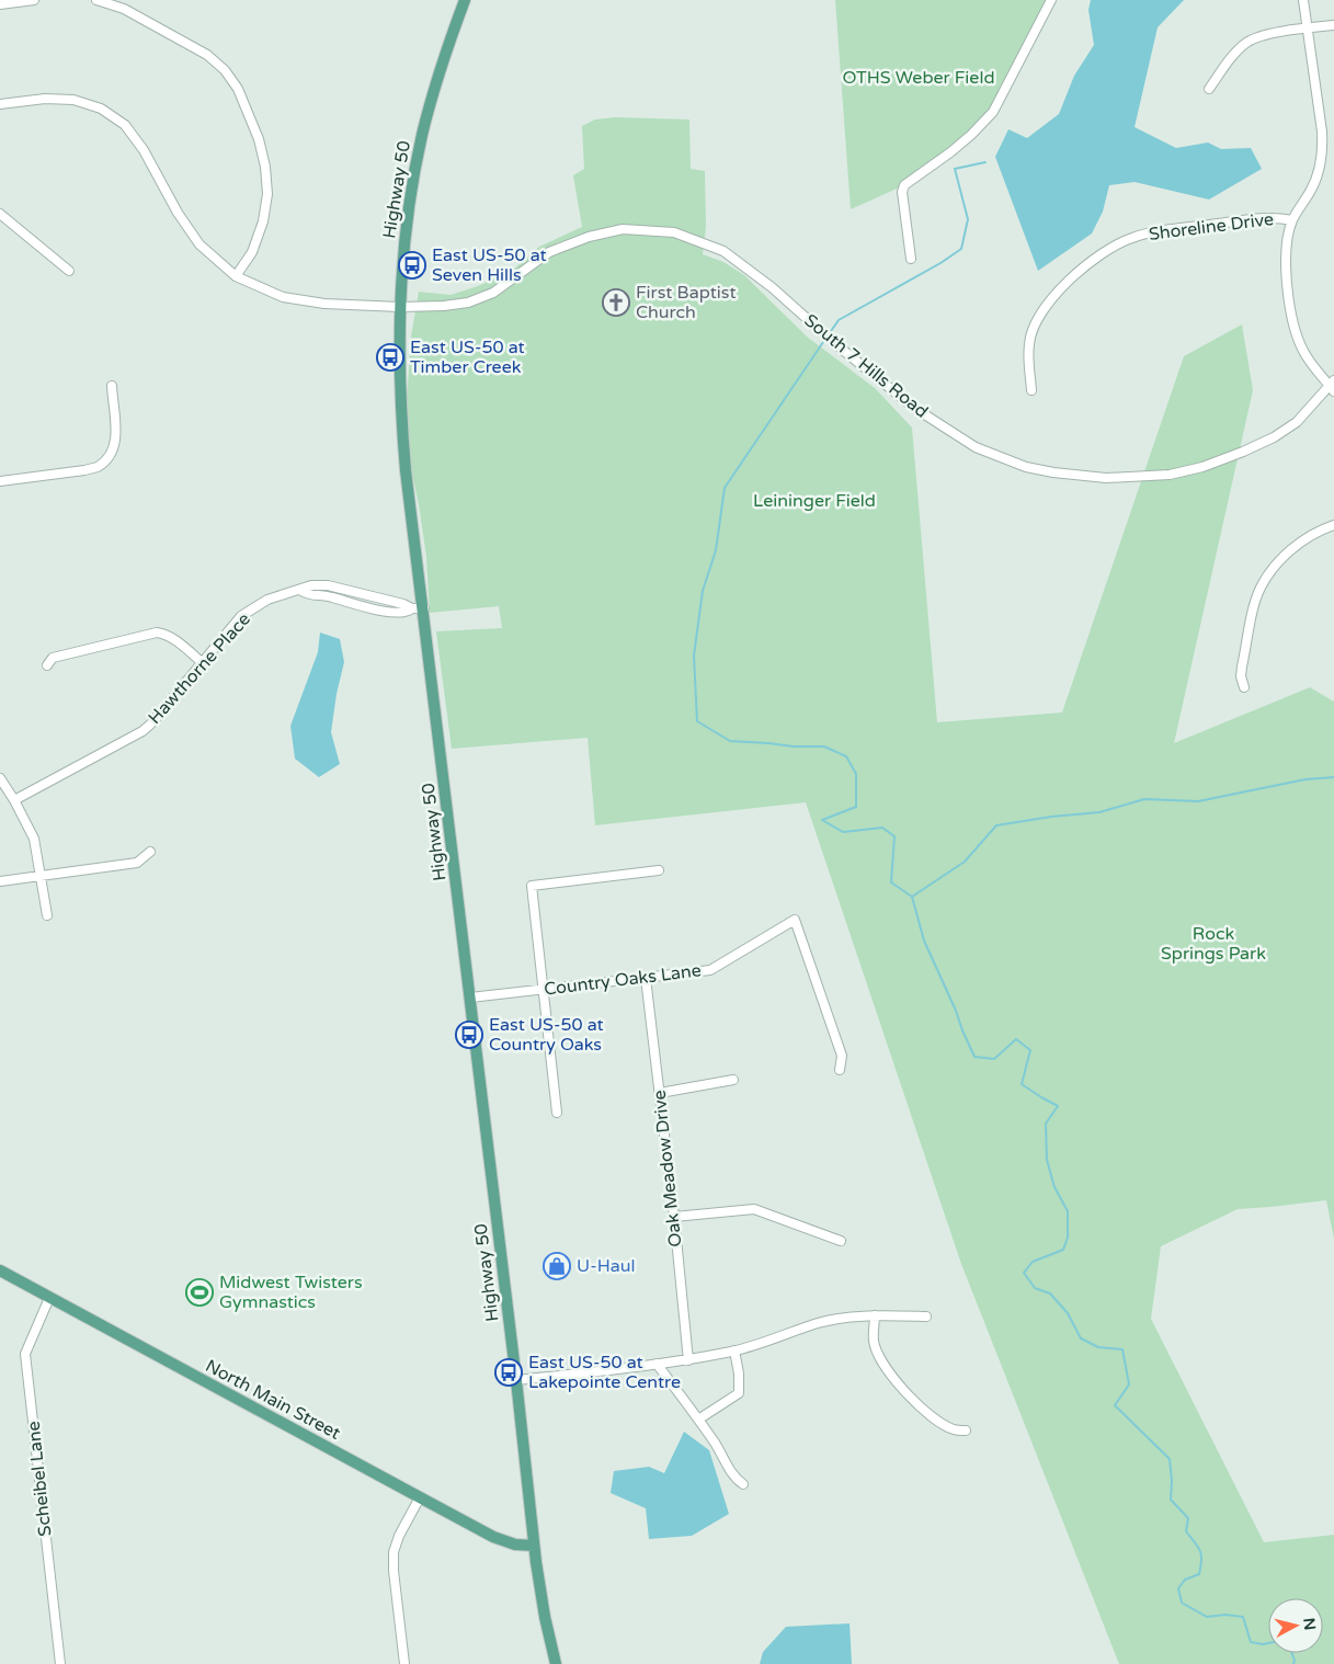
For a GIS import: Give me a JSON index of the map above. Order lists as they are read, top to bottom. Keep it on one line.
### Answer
{"streets":{"main road":["Highway 50","North Main Street"],"street":["Shoreline Drive","South 7 Hills Road","Hawthorne Place","Country Oaks Lane","Oak Meadow Drive","Scheibel Lane"]},"crossings":[["Highway 50","South 7 Hills Road"],["Highway 50","Hawthorne Place"],["Highway 50","Country Oaks Lane"],["Highway 50","North Main Street"],["Country Oaks Lane","Oak Meadow Drive"],["North Main Street","Scheibel Lane"]],"parks":["OTHS Weber Field","Leininger Field","Rock Springs Park"],"places":{"bus stop":["East US-50 at Seven Hills","East US-50 at Timber Creek","East US-50 at Country Oaks","East US-50 at Lakepointe Centre"],"church":["First Baptist Church"],"shop":["U-Haul"],"sports":["Midwest Twisters Gymnastics"]},"north":"right"}
